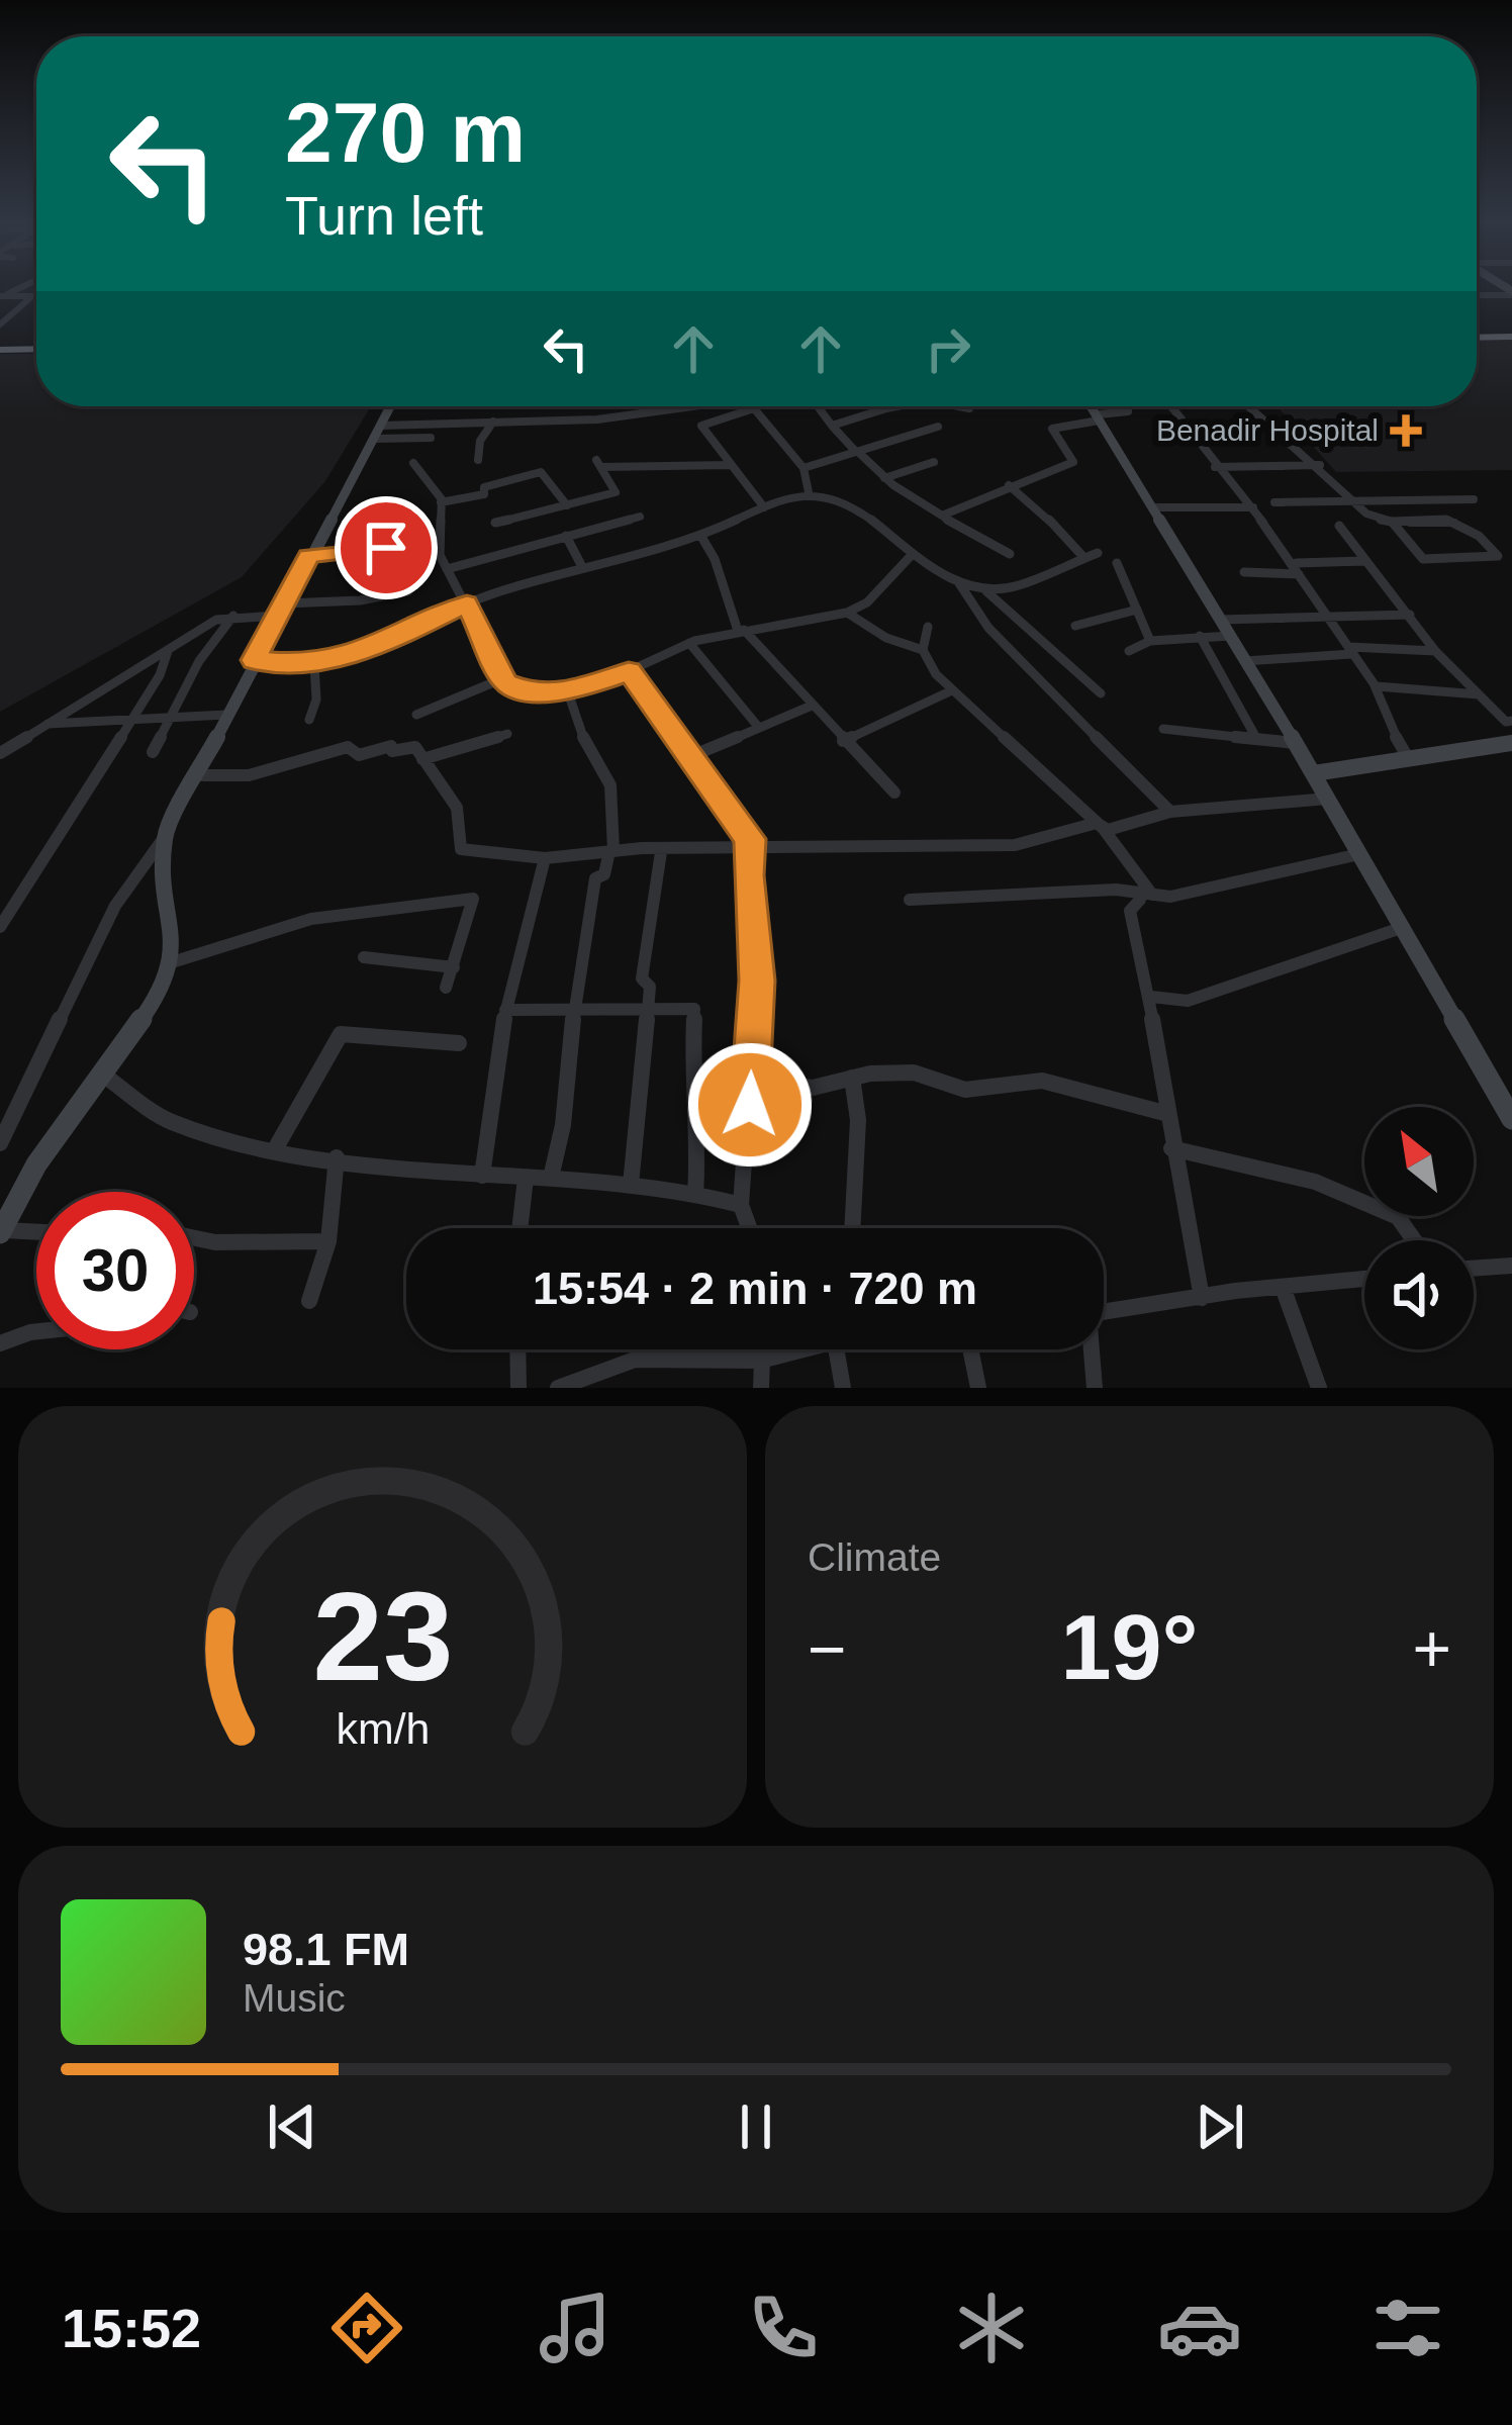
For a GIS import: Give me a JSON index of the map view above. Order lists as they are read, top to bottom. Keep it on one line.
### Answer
{"places":{"health":["Benadir Hospital"]},"north":"top left","page":{"turn":["270 m","Turn left"],"limit":"30","trip":"15:54 · 2 min · 720 m","tile":"Climate","heat":["−","19°","+"],"song":["98.1 FM","Music"],"tabs":"15:52","gauge":["23","km/h"]}}
